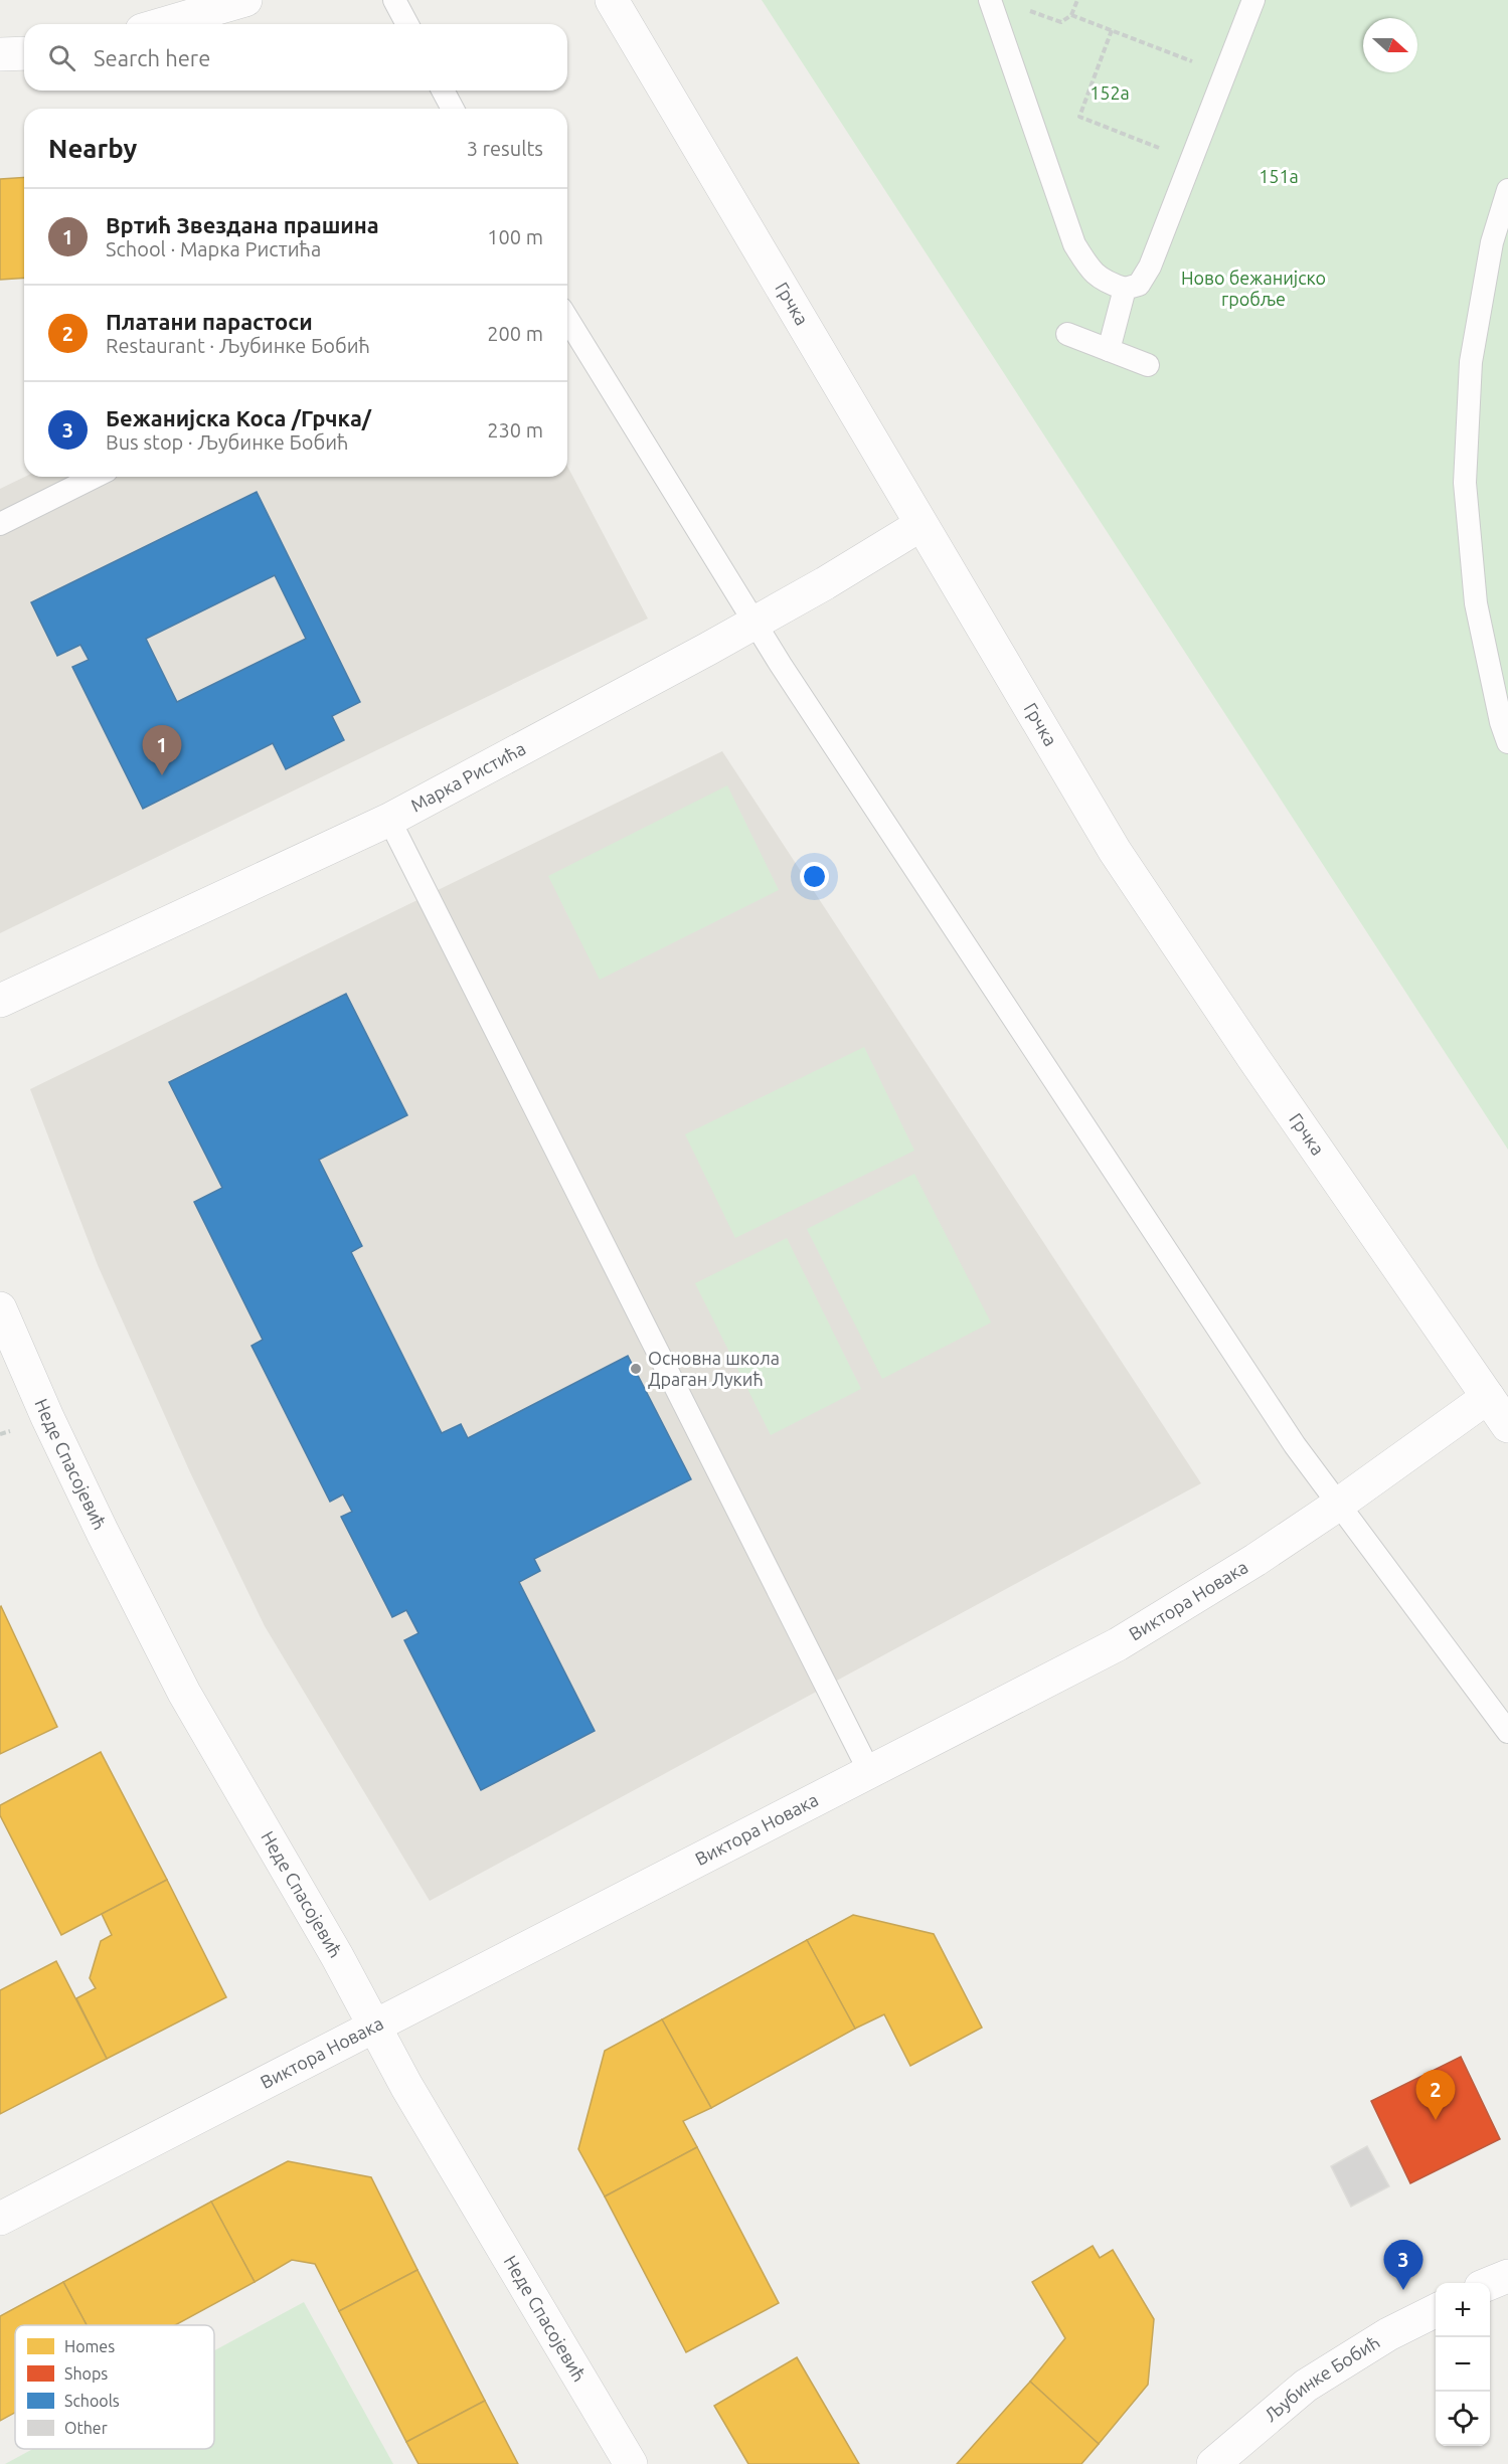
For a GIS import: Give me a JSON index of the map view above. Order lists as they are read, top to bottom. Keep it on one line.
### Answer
{"streets":{"street":["Грчка","Марка Ристића","Неде Спасојевић","Виктора Новака","Љубинке Бобић"]},"crossings":[["Грчка","Марка Ристића"],["Грчка","Виктора Новака"],["Неде Спасојевић","Виктора Новака"]],"parks":["152a","151a","Ново бежанијско гробље"],"places":["Основна школа Драган Лукић"],"legend":["Homes","Shops","Schools","Other"],"north":"right","page":{"search":"Search here","heading":["Nearby","3 results"],"list":[{"mark":"1","name":"Вртић Звездана прашина","note":"School · Марка Ристића","value":"100 m"},{"mark":"2","name":"Платани парастоси","note":"Restaurant · Љубинке Бобић","value":"200 m"},{"mark":"3","name":"Бежанијска Коса /Грчка/","note":"Bus stop · Љубинке Бобић","value":"230 m"}],"pins":["1","2","3"],"map_buttons":["+","−"]}}
